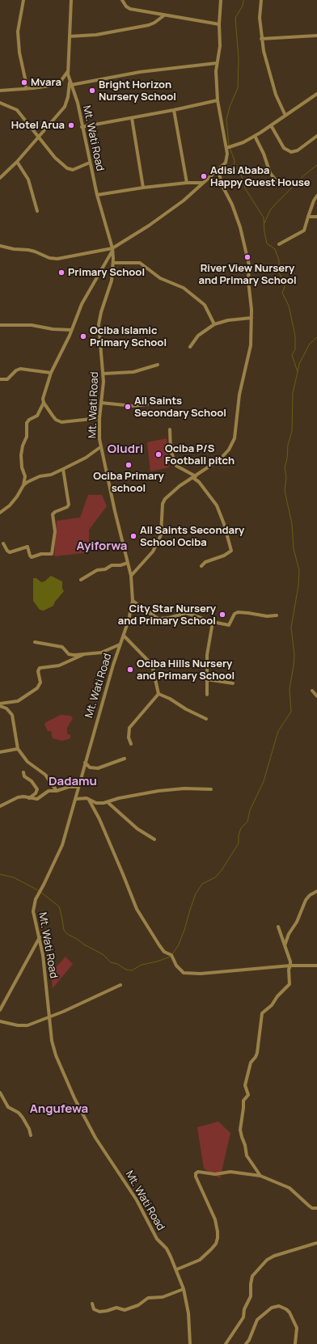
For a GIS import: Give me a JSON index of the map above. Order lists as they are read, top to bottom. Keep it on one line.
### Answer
{"streets":{"street":["Mt. Wati Road"]},"districts":["Oludri","Ayiforwa","Dadamu","Angufewa"],"places":["Mvara","Bright Horizon Nursery School","Hotel Arua","Adisi Ababa Happy Guest House","River View Nursery and Primary School","Primary School","Ociba Islamic Primary School","All Saints Secondary School","Ociba P/S Football pitch","Ociba Primary school","All Saints Secondary School Ociba","City Star Nursery and Primary School","Ociba Hills Nursery and Primary School"]}
